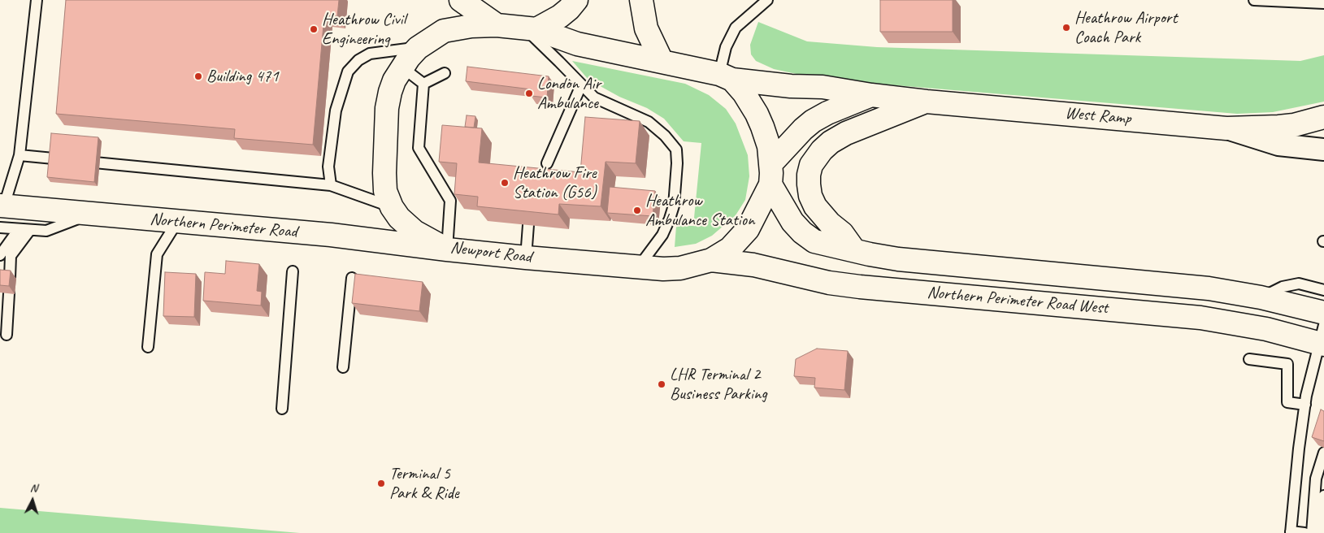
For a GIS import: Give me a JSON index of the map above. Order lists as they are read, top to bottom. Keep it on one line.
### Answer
{"streets":{"street":["West Ramp","Northern Perimeter Road","Newport Road","Northern Perimeter Road West"]},"crossings":[["West Ramp","Newport Road"],["West Ramp","Northern Perimeter Road West"],["Northern Perimeter Road","Newport Road"],["Newport Road","Northern Perimeter Road West"]],"places":["Heathrow Airport Coach Park","Heathrow Civil Engineering","Building 471","London Air Ambulance","Heathrow Fire Station (G56)","Heathrow Ambulance Station","LHR Terminal 2 Business Parking","Terminal 5 Park & Ride"],"north":"top"}
